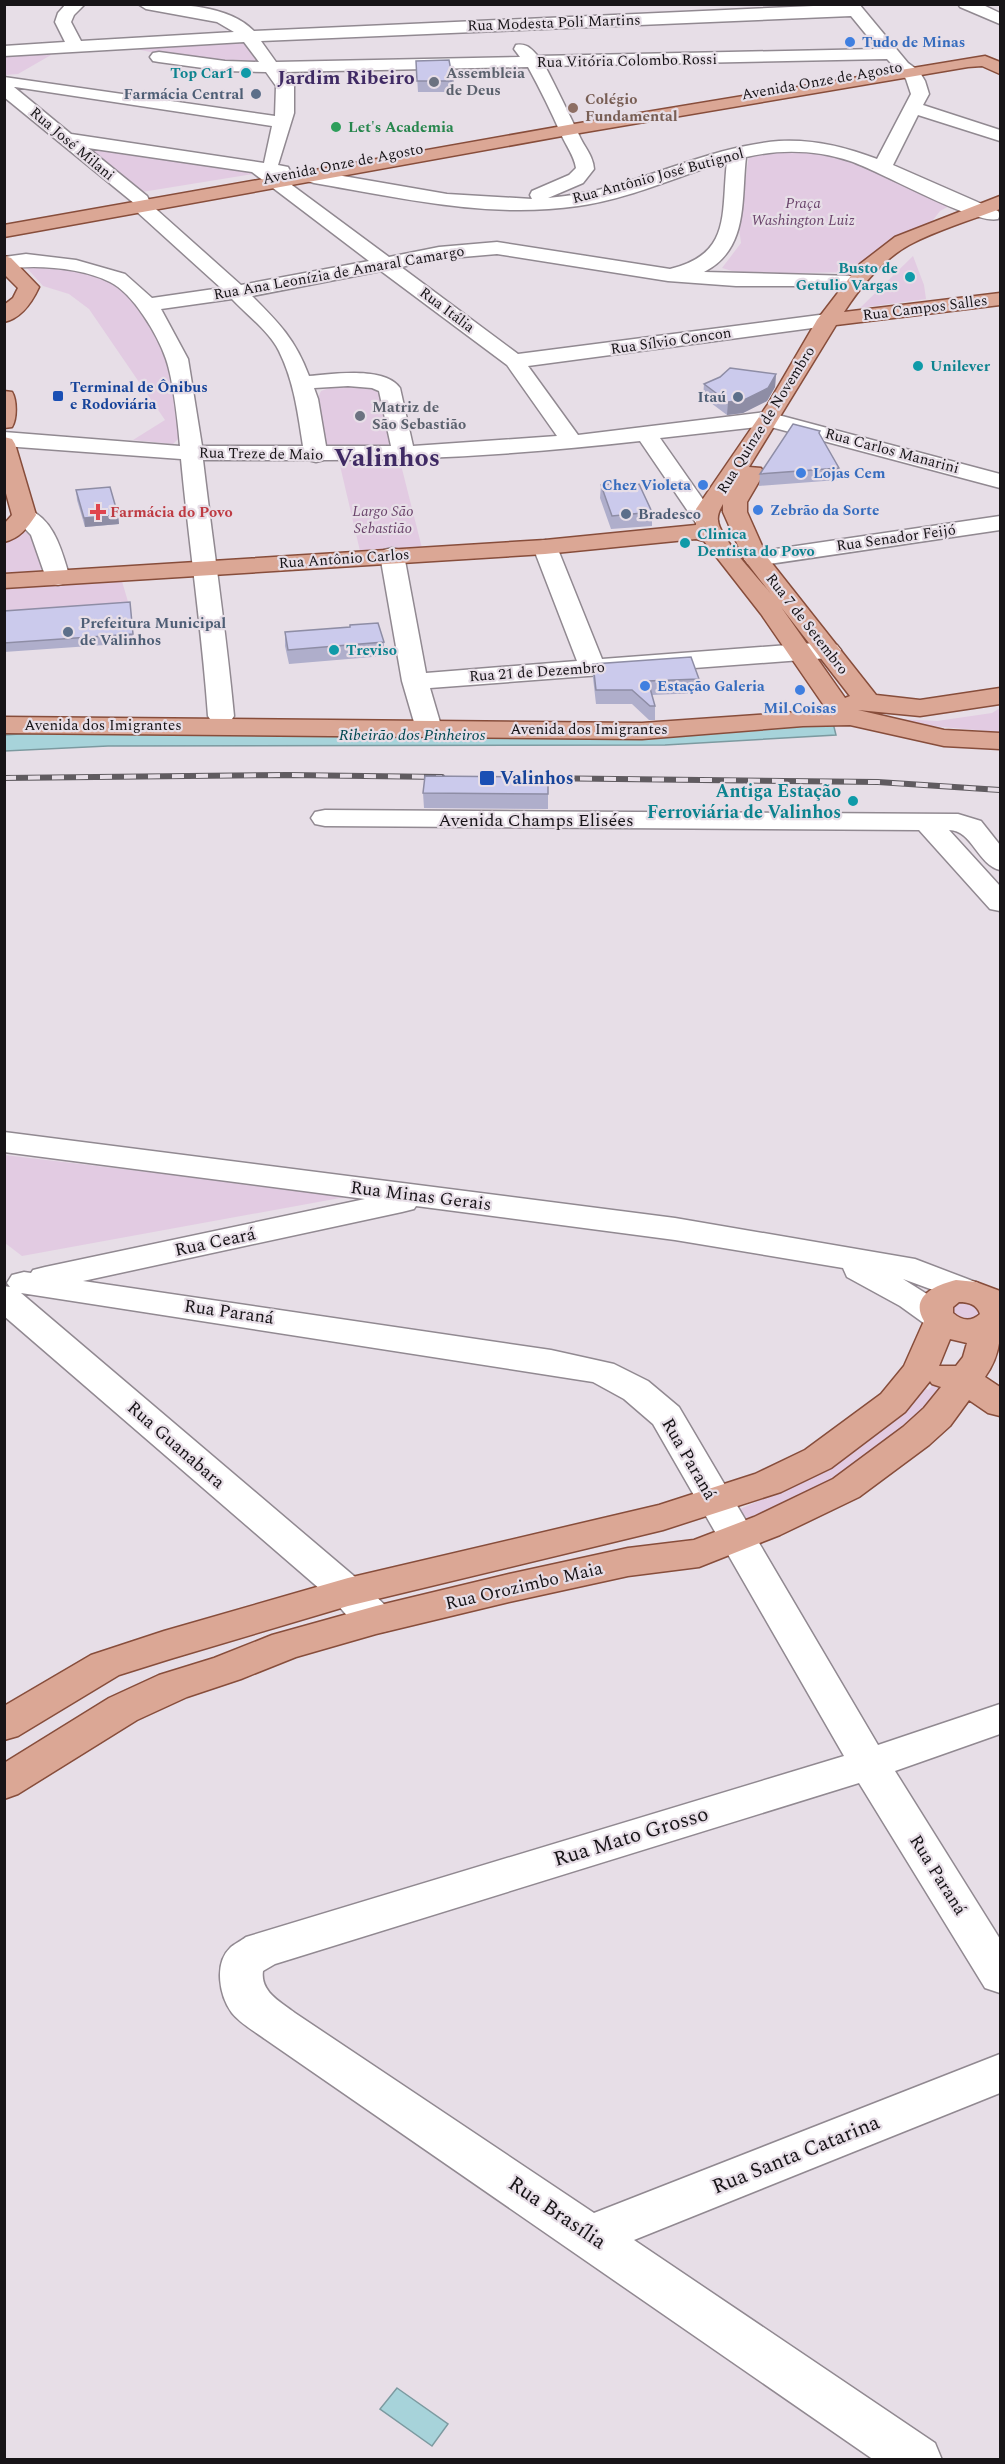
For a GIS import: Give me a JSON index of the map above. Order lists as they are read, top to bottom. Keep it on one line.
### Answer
{"streets":{"main road":["Avenida Onze de Agosto","Rua Campos Salles","Rua Quinze de Novembro","Rua Antônio Carlos","Rua 7 de Setembro","Avenida dos Imigrantes","Rua Orozimbo Maia"],"street":["Rua Modesta Poli Martins","Rua Vitória Colombo Rossi","Rua José Milani","Rua Antônio José Butignol","Rua Ana Leonízia de Amaral Camargo","Rua Itália","Rua Sílvio Concon","Rua Carlos Manarini","Rua Treze de Maio","Rua Senador Feijó","Rua 21 de Dezembro","Avenida Champs Elisées","Rua Minas Gerais","Rua Ceará","Rua Paraná","Rua Guanabara","Rua Mato Grosso","Rua Santa Catarina","Rua Brasília"]},"crossings":[["Rua Modesta Poli Martins","Rua Vitória Colombo Rossi"],["Rua Vitória Colombo Rossi","Avenida Onze de Agosto"],["Avenida Onze de Agosto","Rua José Milani"],["Avenida Onze de Agosto","Rua Antônio José Butignol"],["Avenida Onze de Agosto","Rua Itália"],["Rua José Milani","Rua Ana Leonízia de Amaral Camargo"],["Rua José Milani","Rua Treze de Maio"],["Rua Ana Leonízia de Amaral Camargo","Rua Itália"],["Rua Campos Salles","Rua Sílvio Concon"],["Rua Campos Salles","Rua Quinze de Novembro"],["Rua Itália","Rua Sílvio Concon"],["Rua Itália","Rua Treze de Maio"],["Rua Sílvio Concon","Rua Quinze de Novembro"],["Rua Quinze de Novembro","Rua Carlos Manarini"],["Rua Quinze de Novembro","Rua Treze de Maio"],["Rua Quinze de Novembro","Rua Antônio Carlos"],["Rua Quinze de Novembro","Rua 7 de Setembro"],["Rua Carlos Manarini","Rua Treze de Maio"],["Rua Senador Feijó","Rua 7 de Setembro"],["Rua Antônio Carlos","Rua 7 de Setembro"],["Rua 7 de Setembro","Rua 21 de Dezembro"],["Rua 7 de Setembro","Avenida dos Imigrantes"],["Rua Minas Gerais","Rua Ceará"],["Rua Minas Gerais","Rua Orozimbo Maia"],["Rua Ceará","Rua Paraná"],["Rua Ceará","Rua Guanabara"],["Rua Paraná","Rua Guanabara"],["Rua Paraná","Rua Orozimbo Maia"],["Rua Paraná","Rua Mato Grosso"],["Rua Guanabara","Rua Orozimbo Maia"],["Rua Mato Grosso","Rua Brasília"],["Rua Santa Catarina","Rua Brasília"]],"districts":["Jardim Ribeiro","Valinhos"],"water":["Ribeirão dos Pinheiros"],"parks":["Praça Washington Luiz","Largo São Sebastião"],"places":{"other":["Tudo de Minas","Top Car1","Assembleia de Deus","Farmácia Central","Colégio Fundamental","Let's Academia","Busto de Getulio Vargas","Unilever","Itaú","Matriz de São Sebastião","Lojas Cem","Chez Violeta","Zebrão da Sorte","Bradesco","Clinica Dentista do Povo","Prefeitura Municipal de Valinhos","Treviso","Estação Galeria","Mil Coisas","Antiga Estação Ferroviária de Valinhos"],"transit":["Terminal de Ônibus e Rodoviária","Valinhos"],"health":["Farmácia do Povo"]}}
